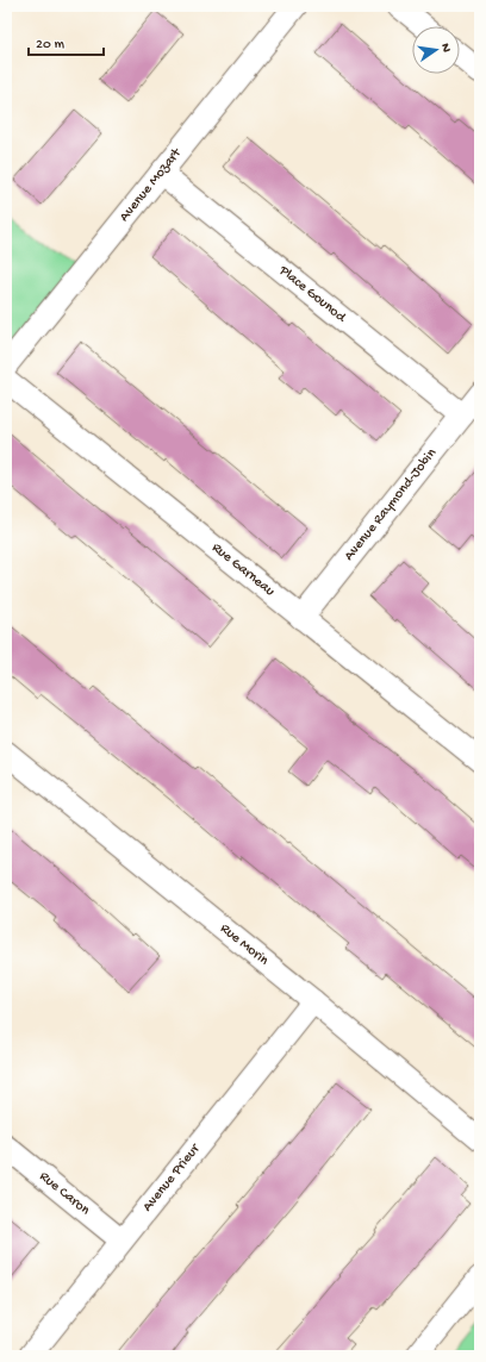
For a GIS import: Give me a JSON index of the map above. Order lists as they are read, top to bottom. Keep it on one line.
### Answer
{"streets":{"street":["Avenue Mozart","Place Gounod","Avenue Raymond-Jobin","Rue Garneau","Rue Morin","Avenue Prieur","Rue Caron"]},"crossings":[["Avenue Mozart","Place Gounod"],["Place Gounod","Avenue Raymond-Jobin"],["Avenue Raymond-Jobin","Rue Garneau"],["Rue Morin","Avenue Prieur"],["Avenue Prieur","Rue Caron"]],"scale_bar":"20 m","north":"right"}
